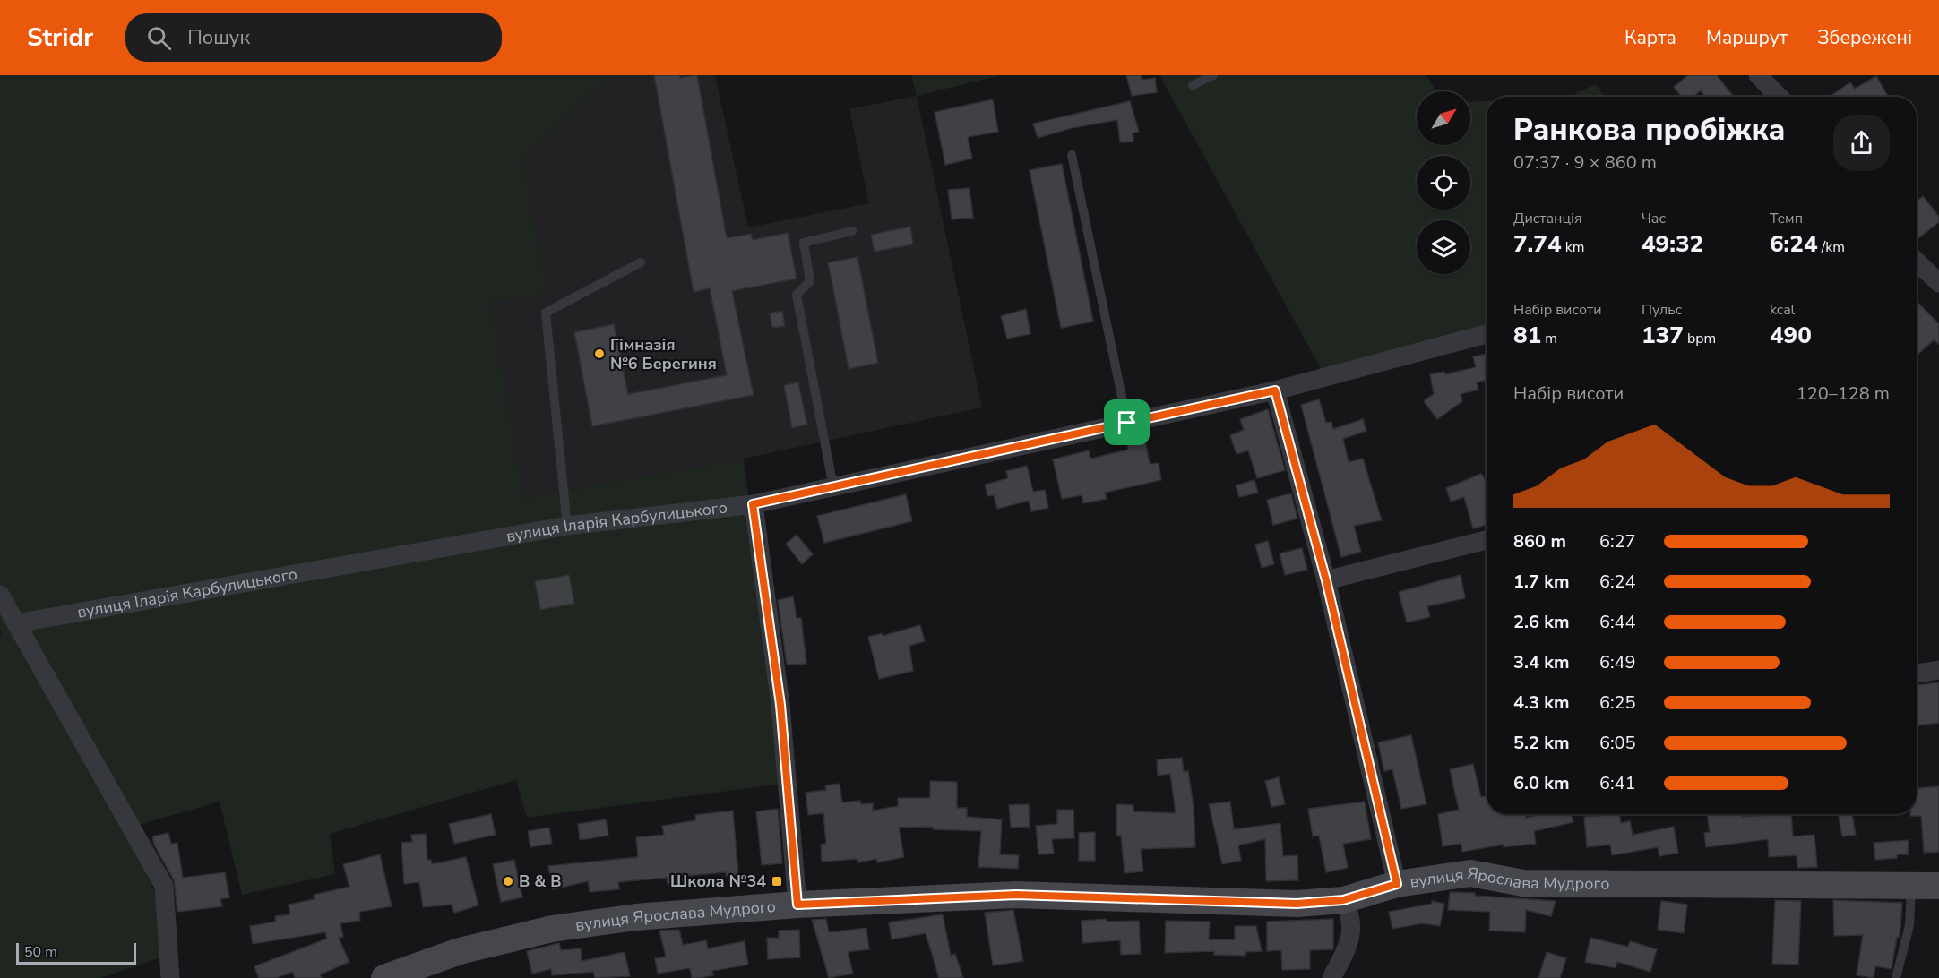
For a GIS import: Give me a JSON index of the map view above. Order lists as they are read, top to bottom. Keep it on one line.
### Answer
{"streets":{"main road":["вулиця Ярослава Мудрого"],"street":["вулиця Іларія Карбулицького"]},"places":{"other":["Гімназія №6 Берегиня","B & B"],"transit":["Школа №34"]},"scale_bar":"50 m","north":"top right","page":{"header":"Stridr","search":"Пошук","nav":["Карта","Маршрут","Збережені"],"heading":["Ранкова пробіжка","07:37 · 9 × 860 m"],"stats":[["Дистанція","7.74 km"],["Час","49:32"],["Темп","6:24 /km"],["Набір висоти","81 m"],["Пульс","137 bpm"],["kcal","490"]],"chart":["Набір висоти","120–128 m"],"list":[{"name":"860 m","note":"6:27"},{"name":"1.7 km","note":"6:24"},{"name":"2.6 km","note":"6:44"},{"name":"3.4 km","note":"6:49"},{"name":"4.3 km","note":"6:25"},{"name":"5.2 km","note":"6:05"},{"name":"6.0 km","note":"6:41"}],"scale":"50 m"}}
